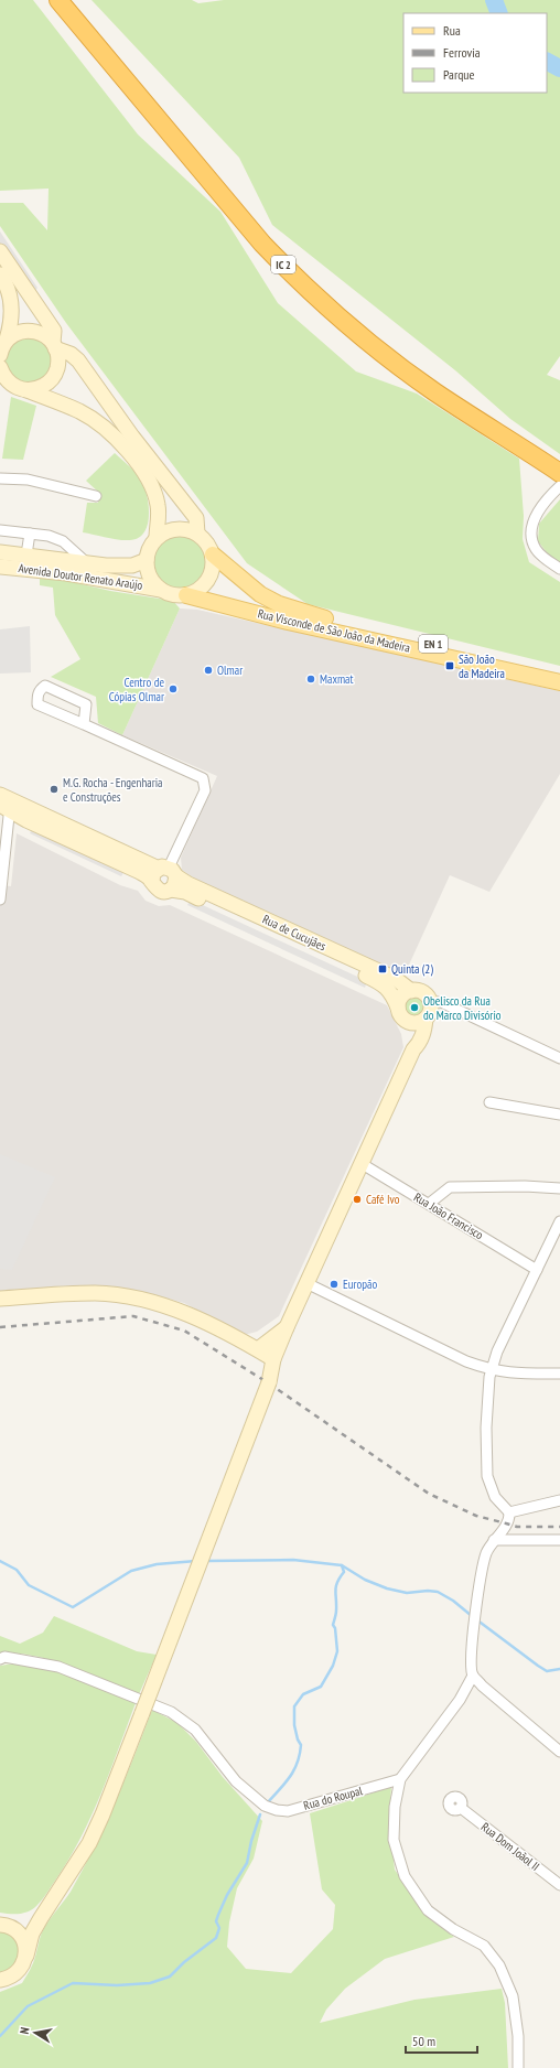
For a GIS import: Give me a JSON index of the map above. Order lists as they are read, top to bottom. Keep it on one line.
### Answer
{"streets":{"highway":["IC 2"],"main road":["Rua Visconde de São João da Madeira","EN 1"],"street":["Avenida Doutor Renato Araújo","Rua de Cucujães","Rua João Francisco","Rua do Roupal","Rua Dom Joãol II"]},"crossings":[["Avenida Doutor Renato Araújo","Rua Visconde de São João da Madeira"]],"places":{"transit":["São João da Madeira","Quinta (2)"],"other":["Olmar","Maxmat","Centro de Cópias Olmar","M.G. Rocha - Engenharia e Construções","Obelisco da Rua do Marco Divisório","Café Ivo","Europão"]},"legend":["Rua","Ferrovia","Parque"],"scale_bar":"50 m","north":"left"}
